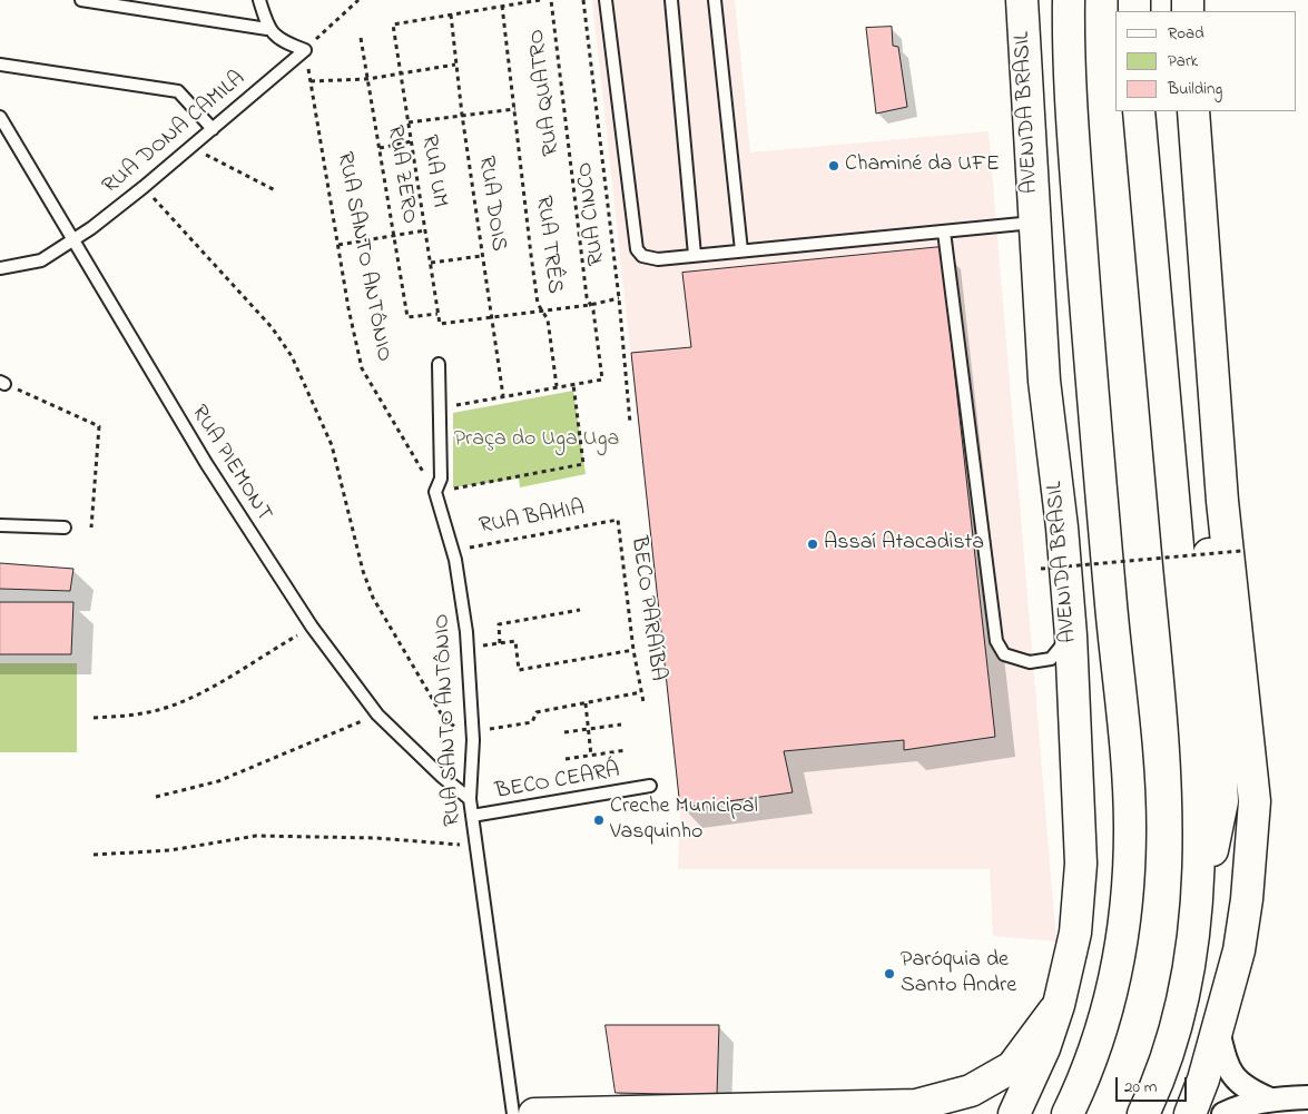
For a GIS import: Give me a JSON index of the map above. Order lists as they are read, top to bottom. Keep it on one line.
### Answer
{"streets":{"main road":["AVENIDA BRASIL"],"lane":["RUA DONA CAMILA","RUA SANTO ANTÔNIO","RUA PIEMONT","BECO CEARÁ"],"path":["RUA QUATRO","RUA UM","RUA ZERO","RUA DOIS","RUA CINCO","RUA TRÊS","RUA BAHIA","BECO PARAÍBA"]},"crossings":[["RUA DONA CAMILA","RUA SANTO ANTÔNIO"],["RUA DONA CAMILA","RUA PIEMONT"],["RUA UM","RUA ZERO"],["RUA UM","RUA DOIS"],["RUA SANTO ANTÔNIO","RUA PIEMONT"],["RUA SANTO ANTÔNIO","RUA BAHIA"],["RUA SANTO ANTÔNIO","BECO CEARÁ"],["RUA BAHIA","BECO PARAÍBA"]],"parks":["Praça do Uga Uga"],"places":["Chaminé da UFE","Assaí Atacadista","Creche Municipal Vasquinho","Paróquia de Santo Andre"],"legend":["Road","Park","Building"],"scale_bar":"20 m"}
